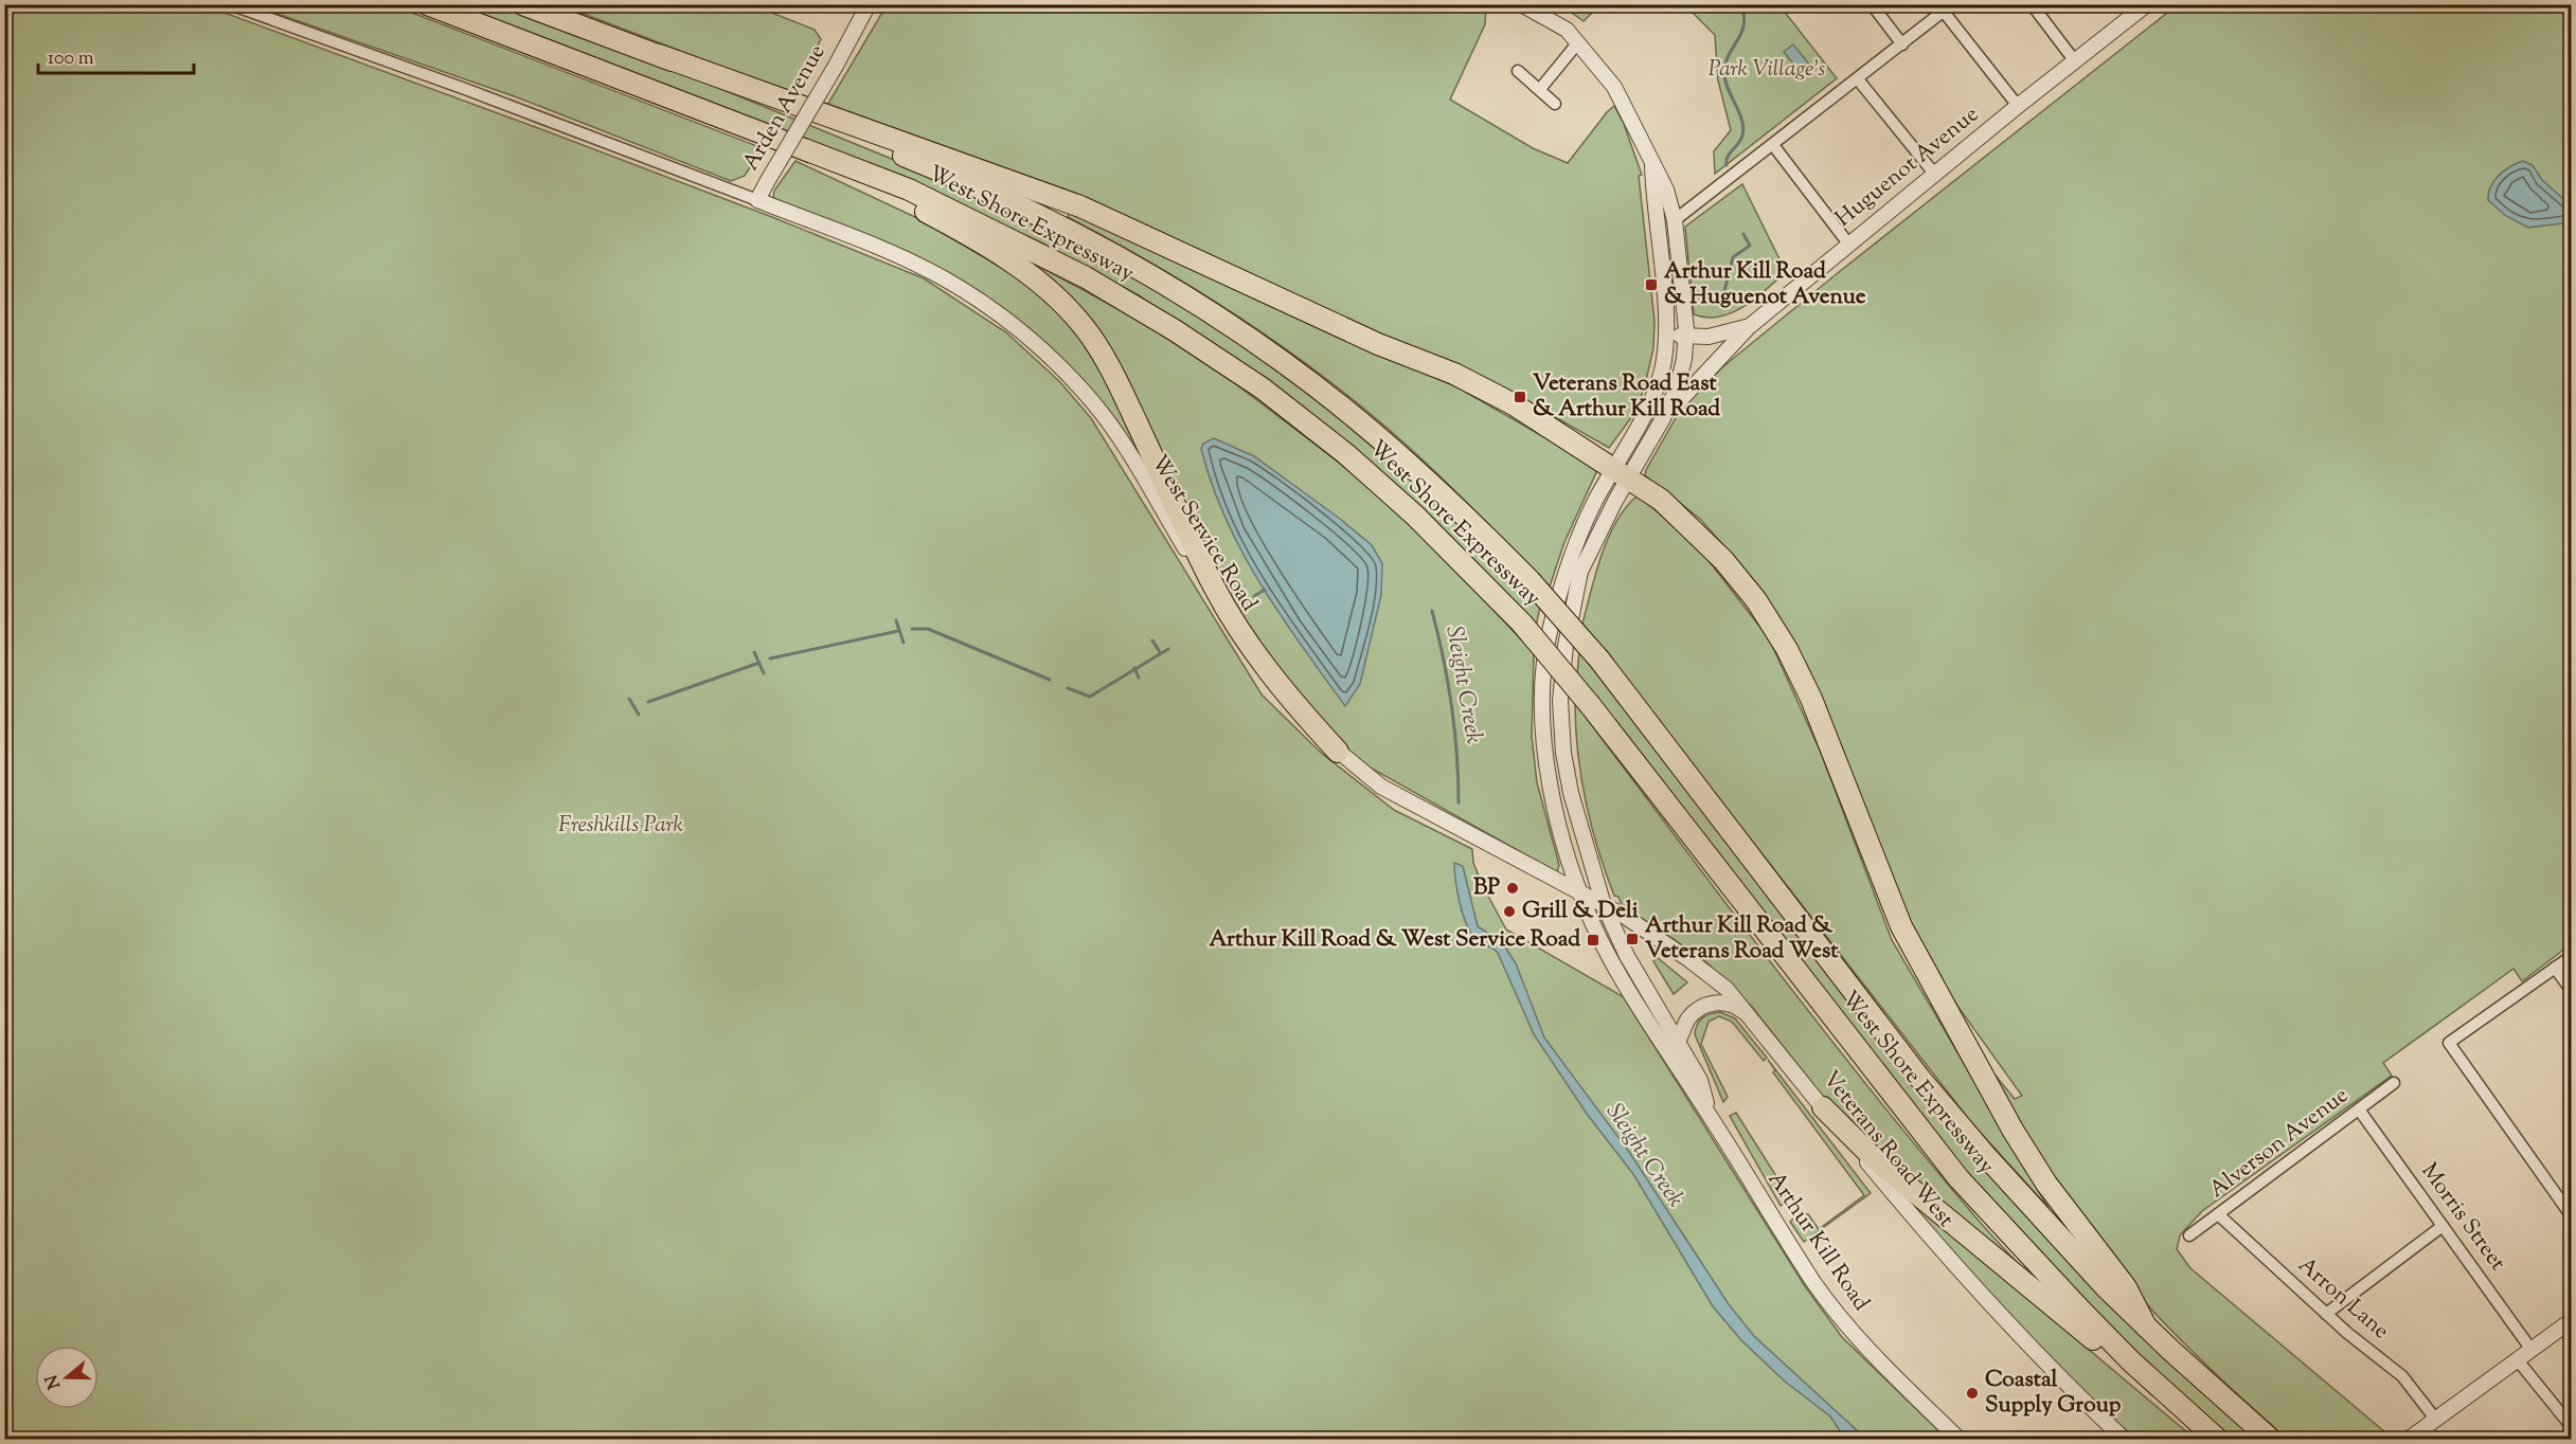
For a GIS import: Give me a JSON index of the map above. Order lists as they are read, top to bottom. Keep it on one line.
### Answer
{"streets":{"highway":["West Shore Expressway"],"street":["Arden Avenue","Huguenot Avenue","West Service Road","Alverson Avenue","Veterans Road West","Morris Street","Arthur Kill Road","Arron Lane"]},"crossings":[["Arden Avenue","West Service Road"],["West Service Road","Veterans Road West"],["West Service Road","Arthur Kill Road"],["Alverson Avenue","Morris Street"],["Alverson Avenue","Arron Lane"],["Veterans Road West","Arthur Kill Road"]],"water":["Sleight Creek"],"parks":["Park Village's","Freshkills Park"],"places":{"transit":["Arthur Kill Road & Huguenot Avenue","Veterans Road East & Arthur Kill Road","Arthur Kill Road & Veterans Road West","Arthur Kill Road & West Service Road"],"other":["BP","Grill & Deli","Coastal Supply Group"]},"scale_bar":"100 m","north":"left"}
